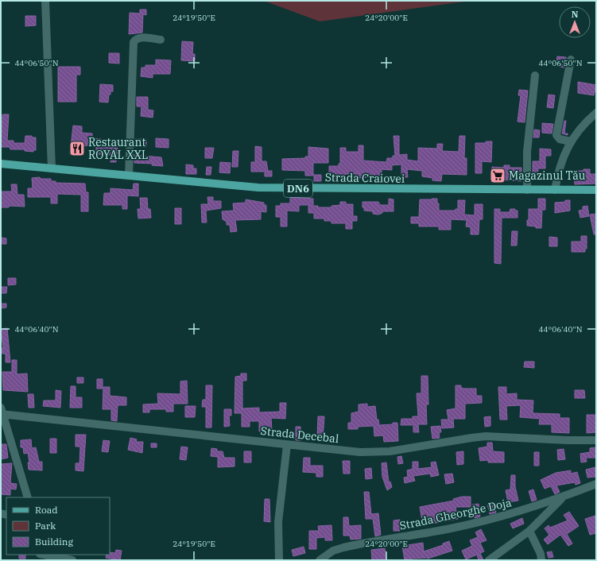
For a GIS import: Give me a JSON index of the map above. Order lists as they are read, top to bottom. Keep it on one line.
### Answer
{"streets":{"main road":["Strada Craiovei","DN6"],"street":["Strada Decebal","Strada Gheorghe Doja"]},"places":{"restaurant":["Restaurant ROYAL XXL"],"supermarket":["Magazinul Tău"]},"legend":["Road","Park","Building"],"north":"top","coordinates":["24°19'50\"E","24°20'00\"E","44°06'50\"N","44°06'40\"N"]}
